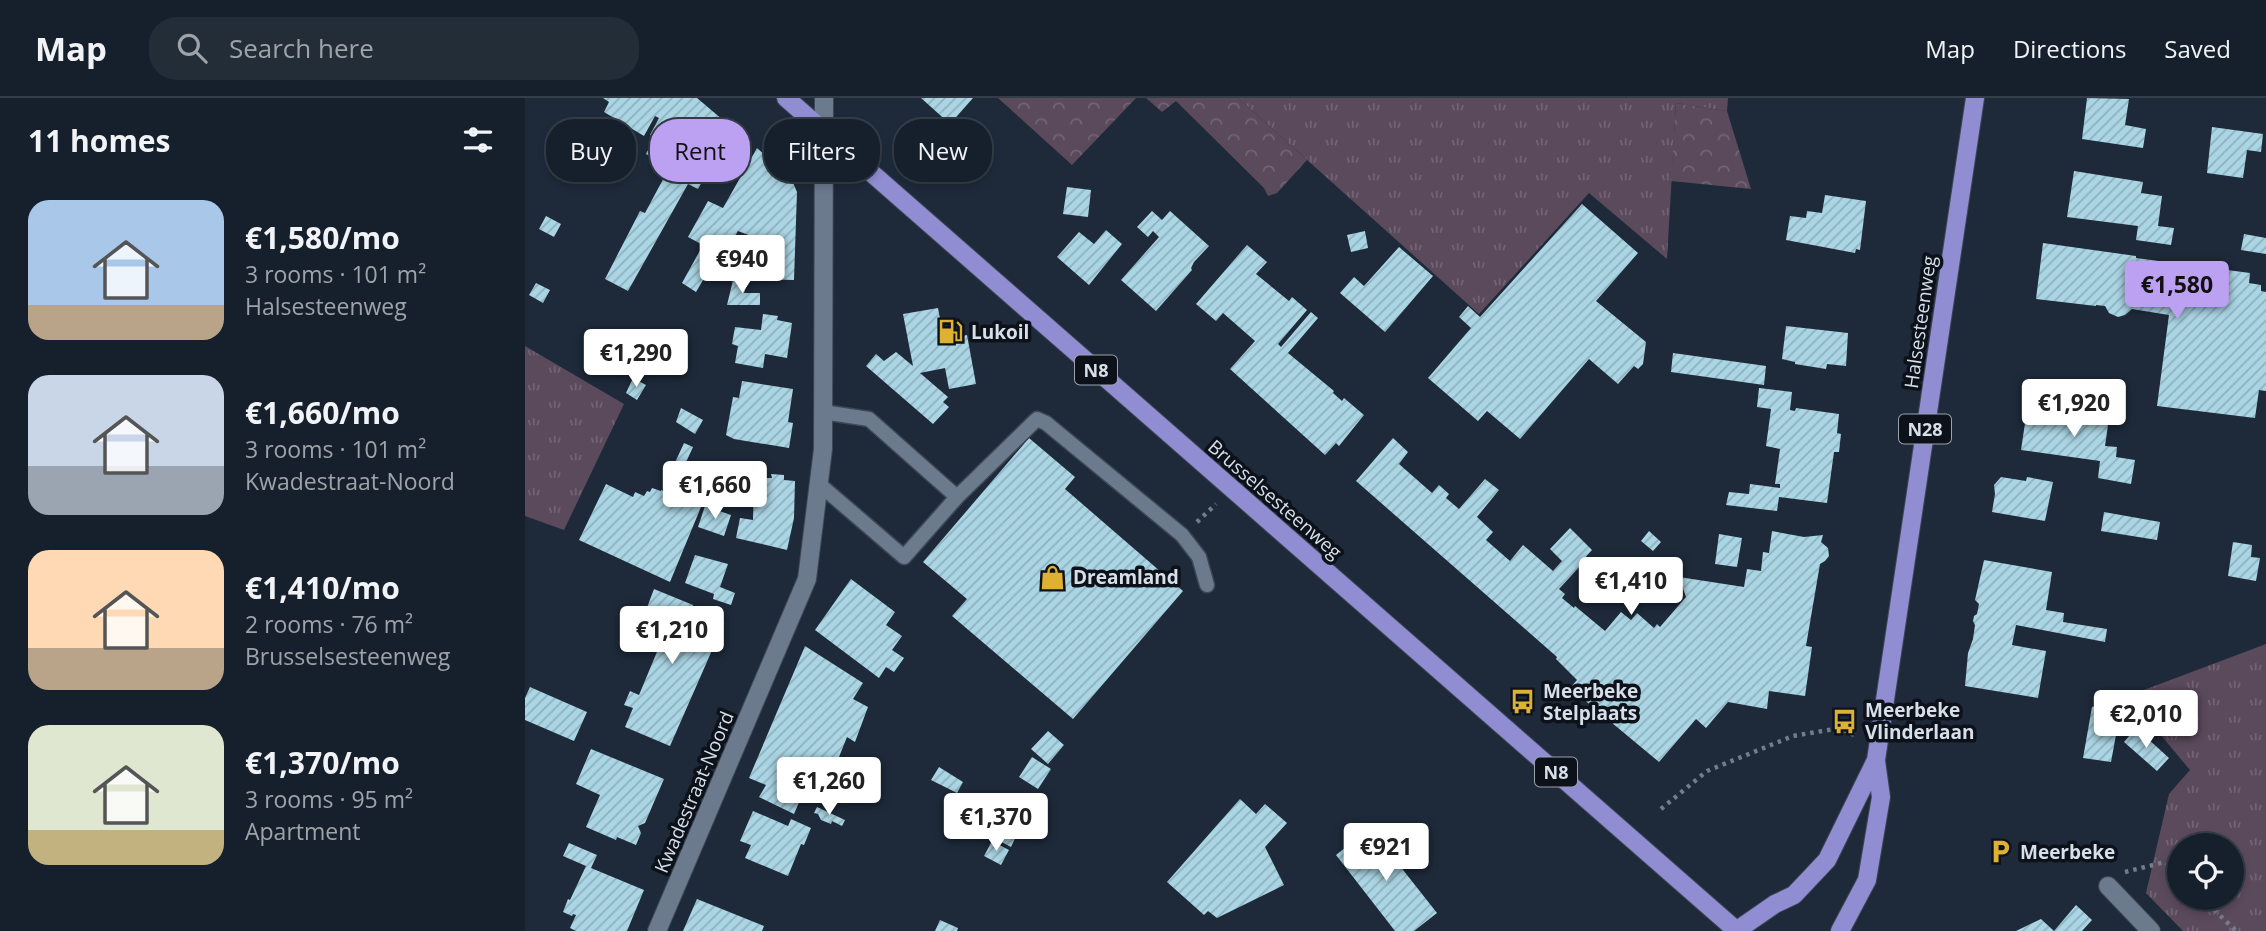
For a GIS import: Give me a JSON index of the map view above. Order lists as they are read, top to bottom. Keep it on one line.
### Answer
{"streets":{"main road":["Halsesteenweg","N8","N28","Brusselsesteenweg"],"street":["Kwadestraat-Noord"]},"crossings":[["Halsesteenweg","Brusselsesteenweg"]],"places":{"fuel station":["Lukoil"],"shop":["Dreamland"],"bus stop":["Meerbeke Stelplaats","Meerbeke Vlinderlaan"],"parking":["Meerbeke"]},"page":{"header":"Map","search":"Search here","nav":["Map","Directions","Saved"],"heading":"11 homes","chip":["Buy","Rent","Filters","New"],"list":[{"name":"€1,580/mo","note":"3 rooms · 101 m² · Halsesteenweg"},{"name":"€1,660/mo","note":"3 rooms · 101 m² · Kwadestraat-Noord"},{"name":"€1,410/mo","note":"2 rooms · 76 m² · Brusselsesteenweg"},{"name":"€1,370/mo","note":"3 rooms · 95 m² · Apartment"}],"price":["€940","€1,580","€1,290","€1,920","€1,660","€1,410","€1,210","€2,010","€1,260","€1,370","€921"]}}
